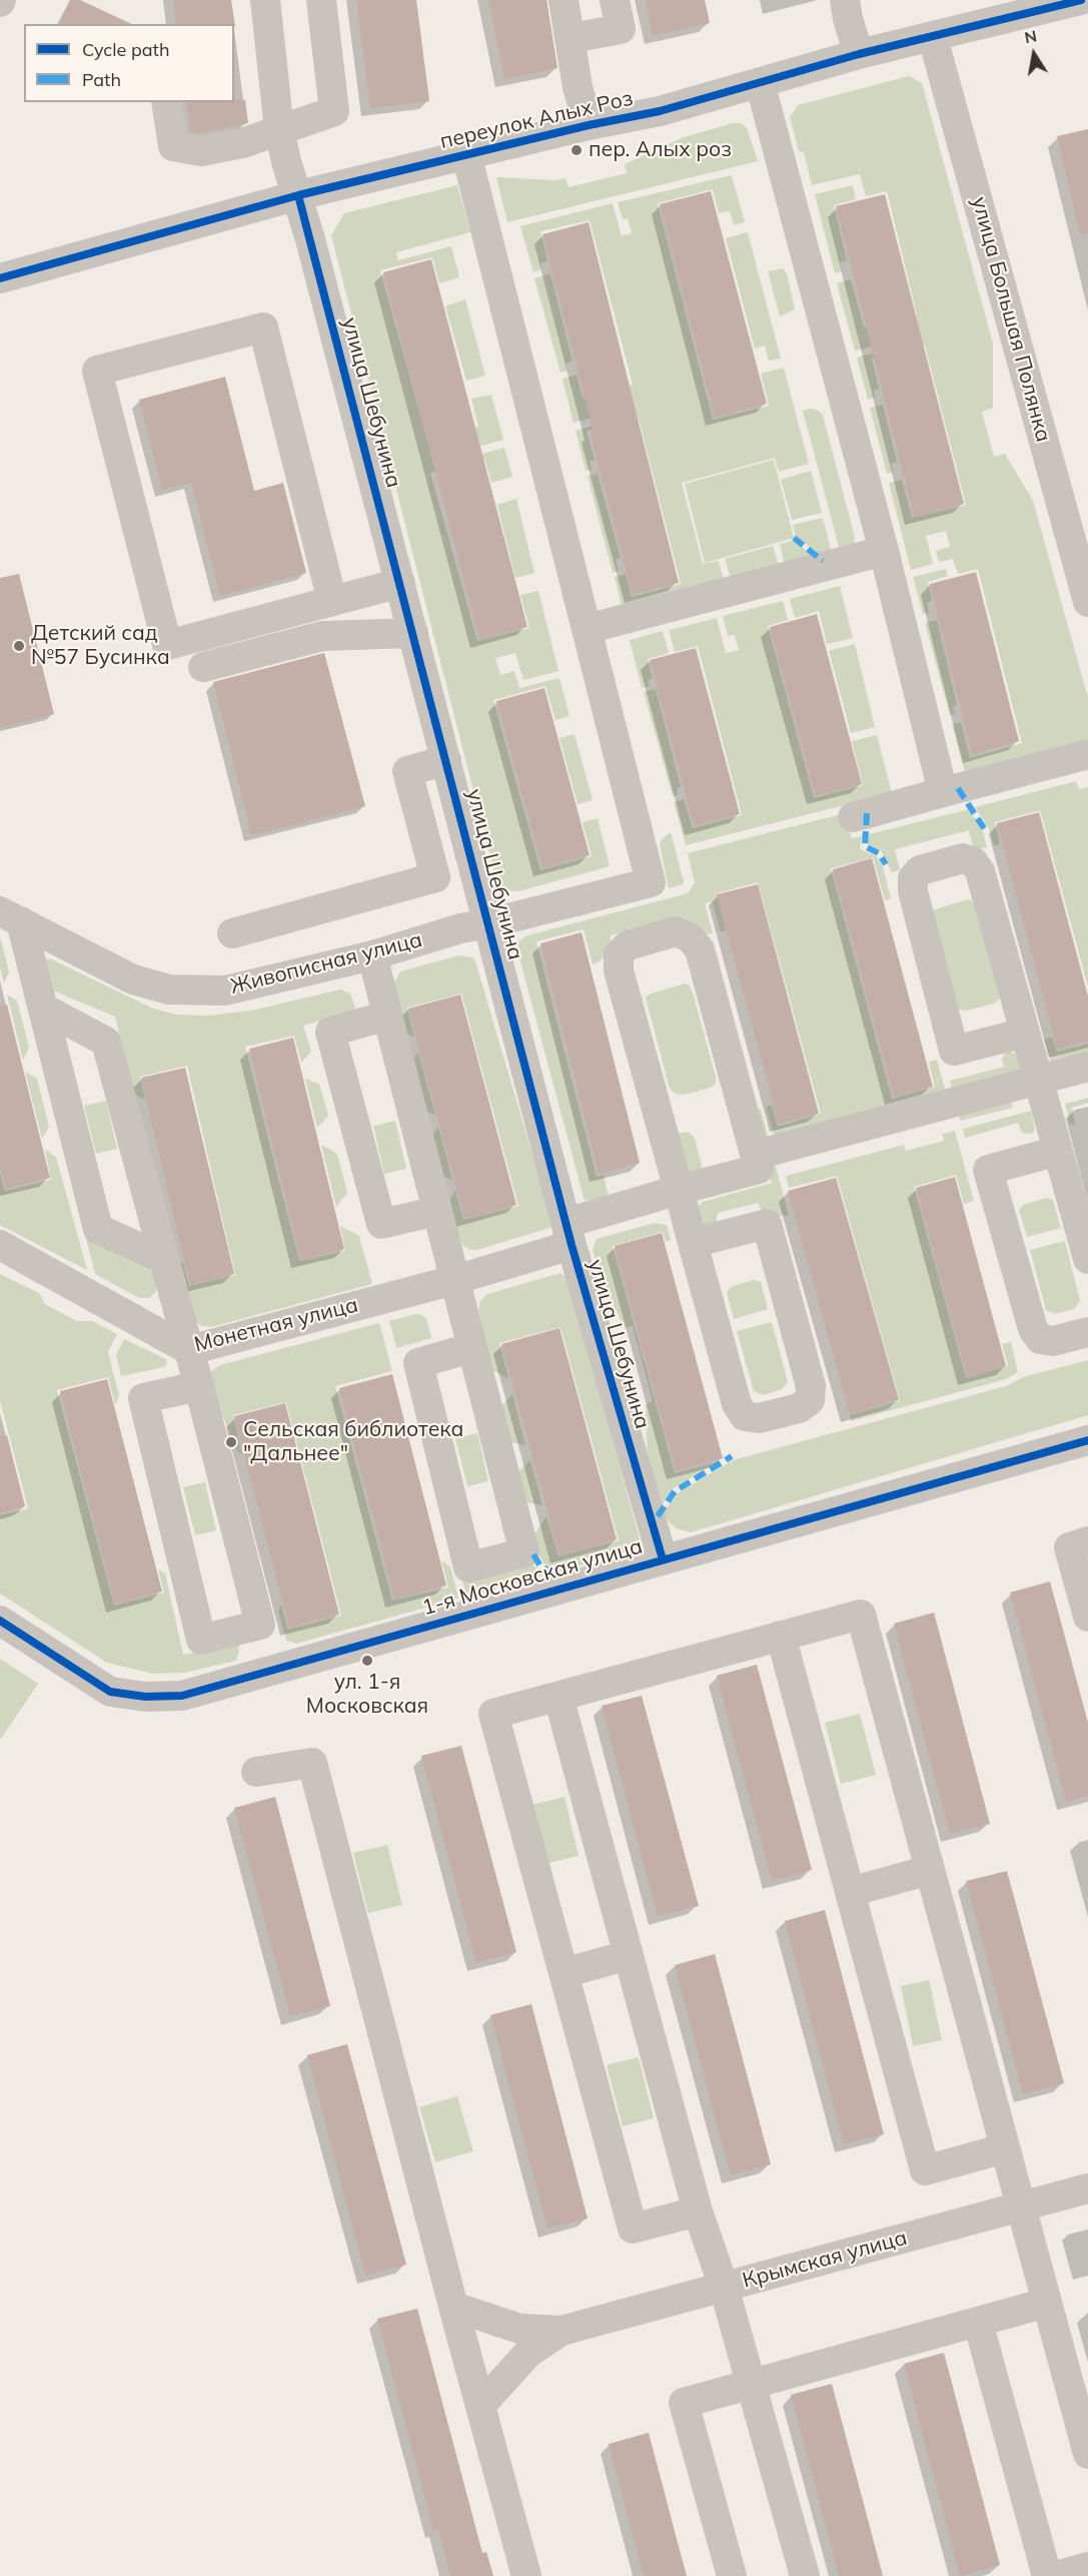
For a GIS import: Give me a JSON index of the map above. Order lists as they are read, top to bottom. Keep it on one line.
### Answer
{"streets":{"street":["переулок Алых Роз","улица Большая Полянка","улица Шебунина","Живописная улица","Монетная улица","1-я Московская улица","Крымская улица"]},"crossings":[["переулок Алых Роз","улица Большая Полянка"],["переулок Алых Роз","улица Шебунина"],["улица Шебунина","Живописная улица"],["улица Шебунина","Монетная улица"],["улица Шебунина","1-я Московская улица"]],"places":["пер. Алых роз","Детский сад №57 Бусинка","Сельская библиотека \"Дальнее\"","ул. 1-я Московская"],"legend":["Cycle path","Path"],"north":"top"}
